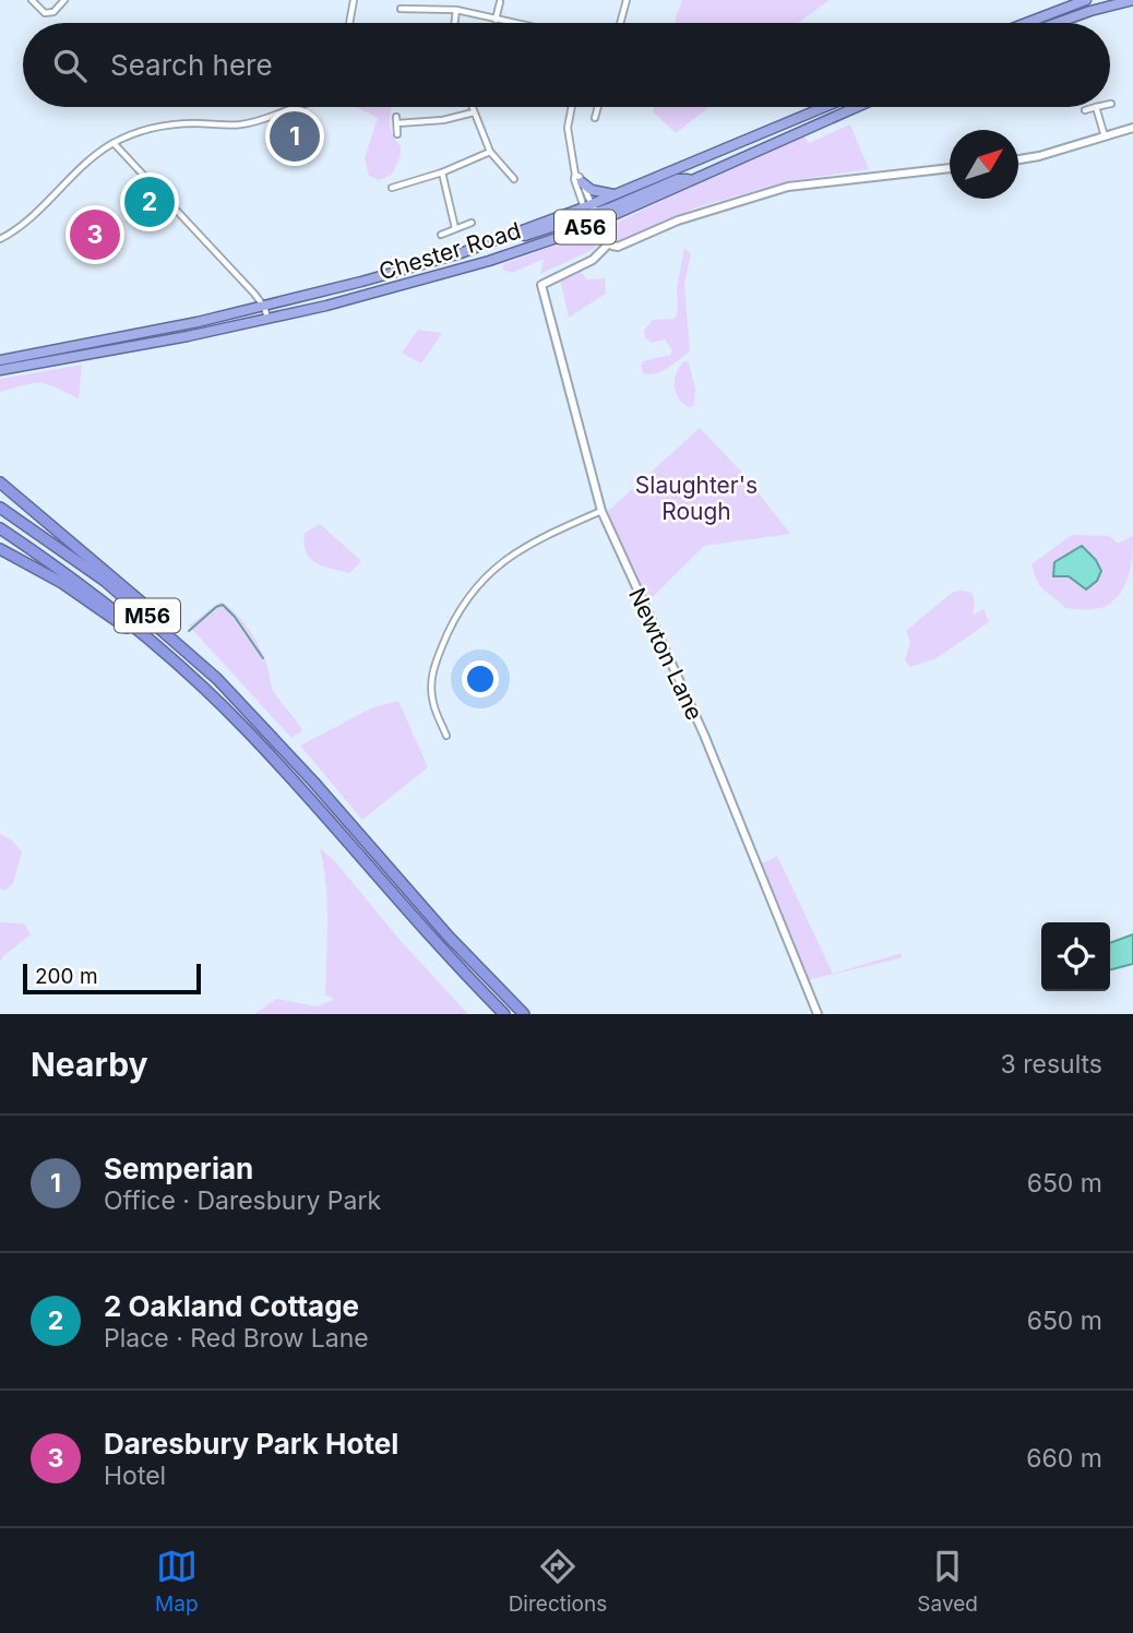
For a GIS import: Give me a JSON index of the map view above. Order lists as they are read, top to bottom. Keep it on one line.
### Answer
{"streets":{"highway":["A56","Chester Road","M56"],"street":["Newton Lane"]},"parks":["Slaughter's Rough"],"scale_bar":"200 m","north":"top right","page":{"search":"Search here","pins":["1","2","3"],"scale":"200 m","heading":["Nearby","3 results"],"list":[{"mark":"1","name":"Semperian","note":"Office · Daresbury Park","value":"650 m"},{"mark":"2","name":"2 Oakland Cottage","note":"Place · Red Brow Lane","value":"650 m"},{"mark":"3","name":"Daresbury Park Hotel","note":"Hotel","value":"660 m"}],"nav":["Map","Directions","Saved"]}}
